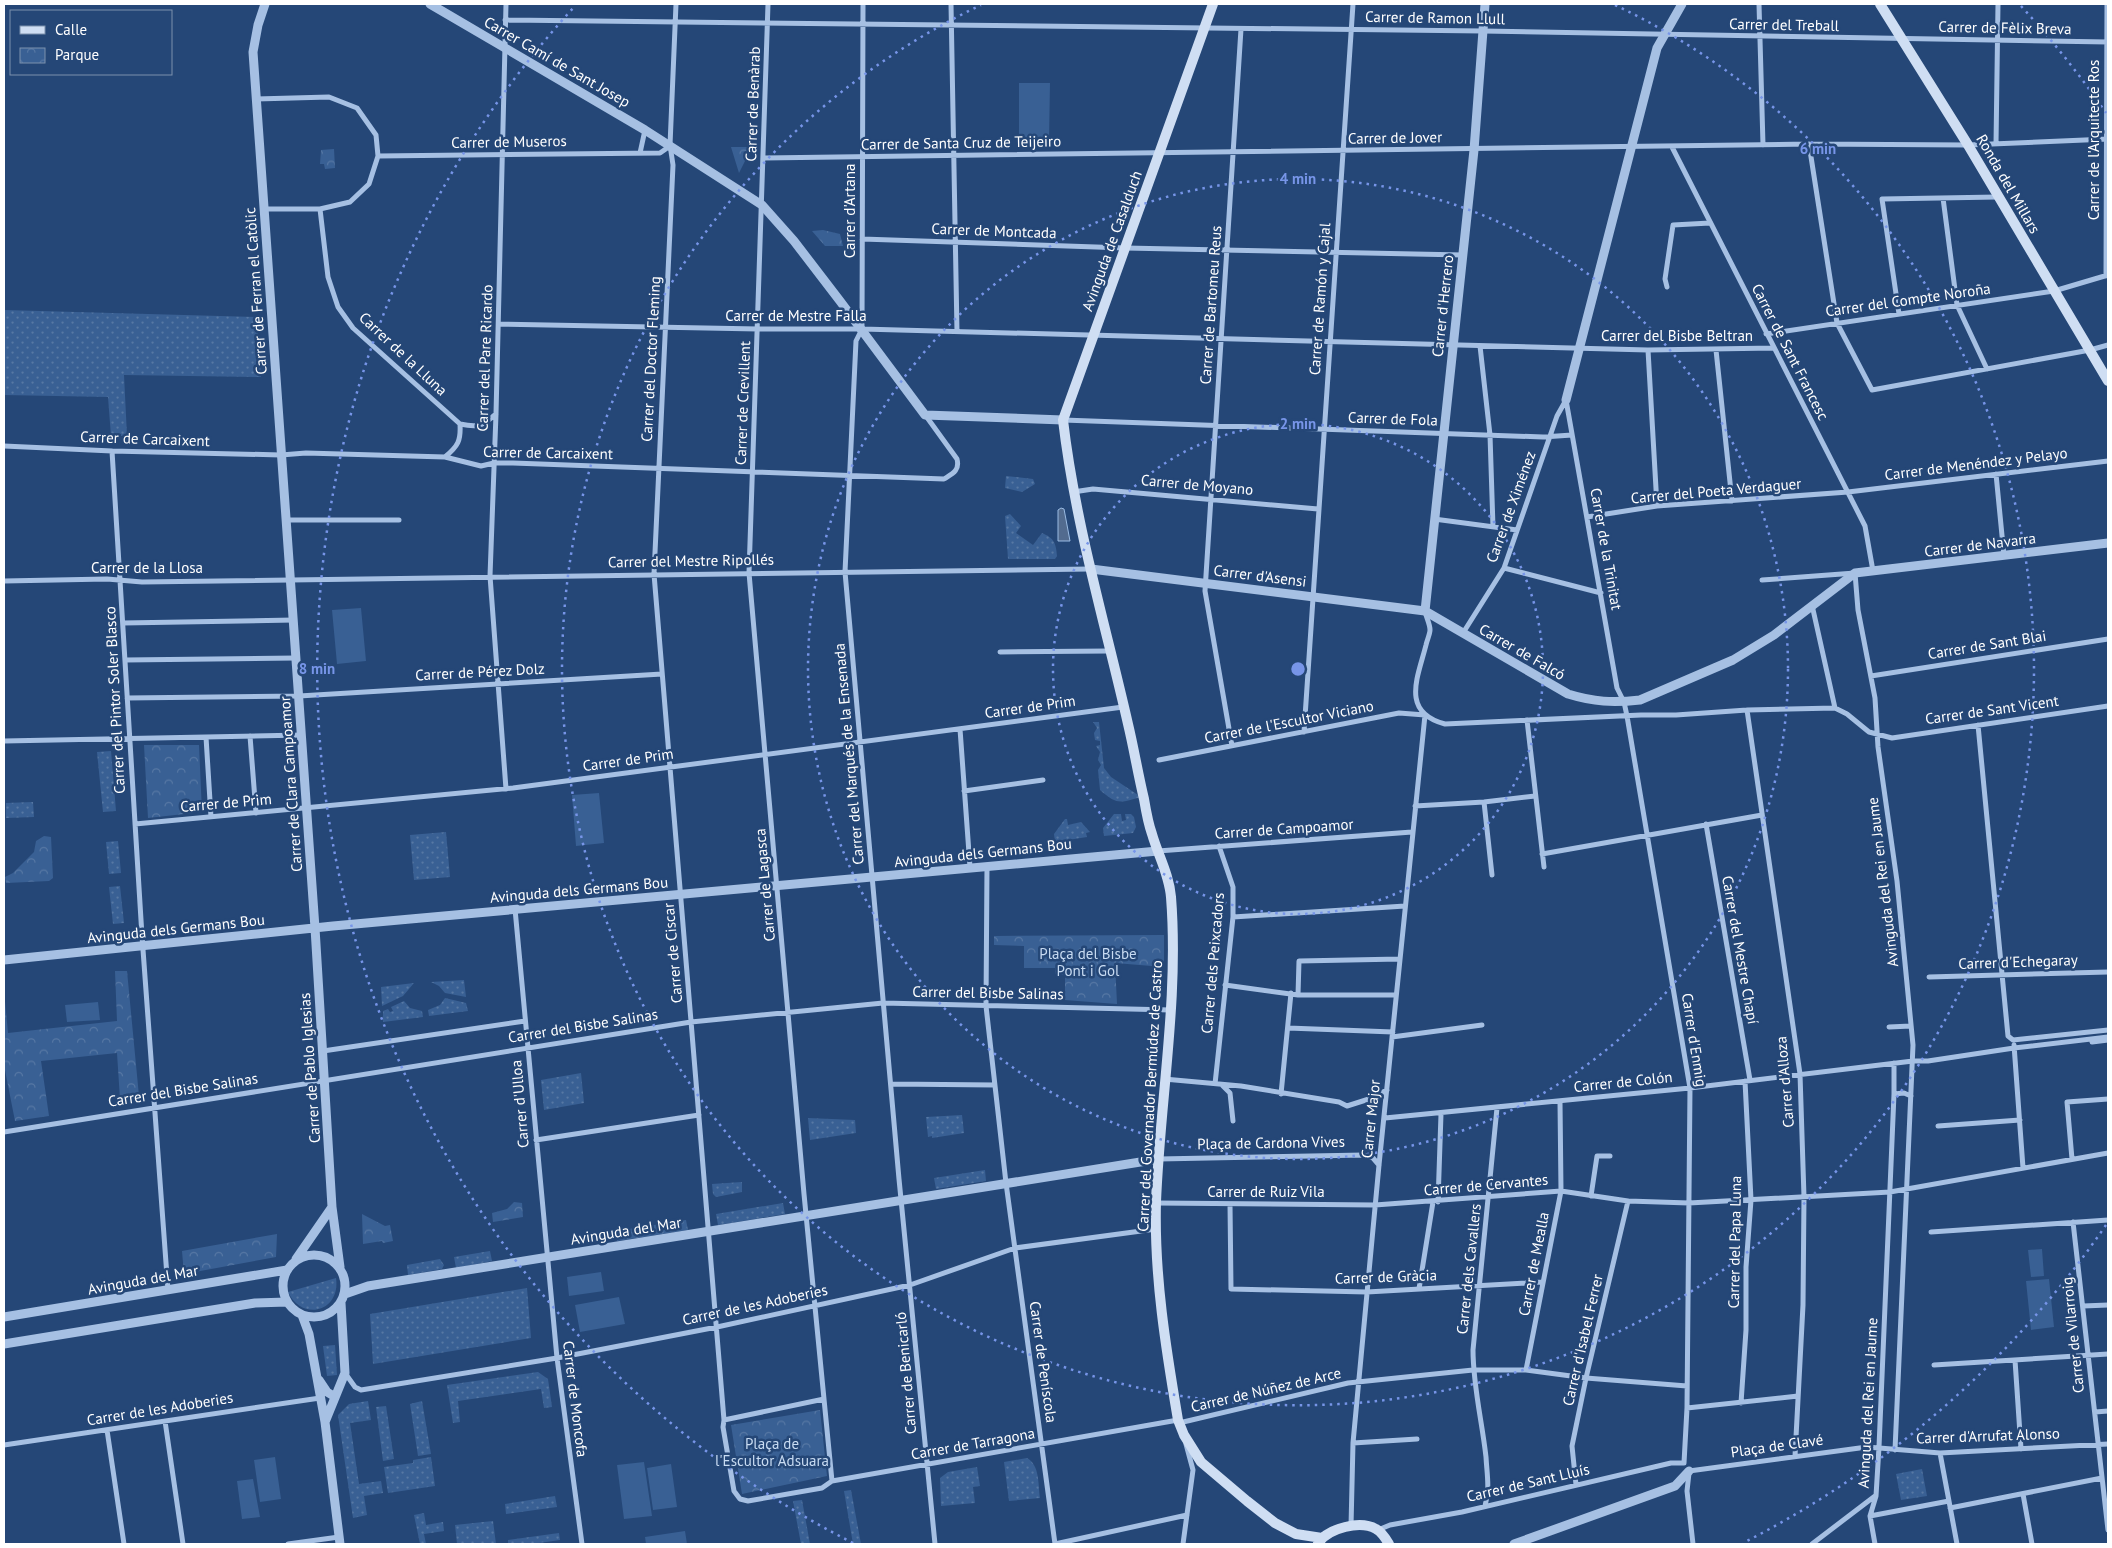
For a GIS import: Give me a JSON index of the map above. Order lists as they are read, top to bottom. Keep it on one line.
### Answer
{"streets":{"main road":["Ronda del Millars","Avinguda de Casalduch","Carrer del Governador Bermúdez de Castro"],"street":["Carrer de Ramon Llull","Carrer del Treball","Carrer de Fèlix Breva","Carrer Camí de Sant Josep","Carrer de Benàrab","Carrer de Jover","Carrer de l'Arquitecte Ros","Carrer de Museros","Carrer de Santa Cruz de Teijeiro","Carrer d'Artana","Carrer de Montcada","Carrer de Ferran el Catòlic","Carrer de Ramón y Cajal","Carrer del Compte Noroña","Carrer de Bartomeu Reus","Carrer d'Herrero","Carrer de Mestre Falla","Carrer del Bisbe Beltran","Carrer de Sant Francesc","Carrer de la Lluna","Carrer del Pare Ricardo","Carrer del Doctor Fleming","Carrer de Crevillent","Carrer de Fola","Carrer de Carcaixent","Carrer de Menéndez y Pelayo","Carrer de Moyano","Carrer del Poeta Verdaguer","Carrer de Ximénez","Carrer de Navarra","Carrer de la Trinitat","Carrer del Mestre Ripollés","Carrer de la Llosa","Carrer d'Asensi","Carrer de Sant Blai","Carrer de Falcó","Carrer de Pérez Dolz","Carrer del Pintor Soler Blasco","Carrer de Prim","Carrer de Sant Vicent","Carrer de l'Escultor Viciano","Carrer del Marqués de la Ensenada","Carrer de Clara Campoamor","Carrer de Campoamor","Avinguda dels Germans Bou","Avinguda del Rei en Jaume","Carrer de Lagasca","Carrer del Mestre Chapí","Carrer de Ciscar","Carrer d'Echegaray","Carrer dels Peixcadors","Carrer del Bisbe Salinas","Carrer d'Enmig","Carrer de Pablo Iglesias","Carrer de Colón","Carrer d'Alloza","Carrer d'Ulloa","Carrer Major","Plaça de Cardona Vives","Carrer de Cervantes","Carrer de Ruiz Vila","Avinguda del Mar","Carrer del Papa Luna","Carrer de Mealla","Carrer dels Cavallers","Carrer de Gràcia","Carrer de les Adoberies","Carrer de Vilarroig","Carrer d'Isabel Ferrer","Carrer de Peníscola","Carrer de Benicarló","Carrer de Núñez de Arce","Carrer de Moncofa","Carrer d'Arrufat Alonso","Carrer de Tarragona","Plaça de Clavé","Carrer de Sant Lluís"]},"crossings":[["Carrer de Ramon Llull","Carrer del Treball"],["Carrer de Ramon Llull","Carrer de Benàrab"],["Carrer de Ramon Llull","Carrer d'Artana"],["Carrer de Ramon Llull","Avinguda de Casalduch"],["Carrer de Ramon Llull","Carrer de Ramón y Cajal"],["Carrer de Ramon Llull","Carrer de Bartomeu Reus"],["Carrer de Ramon Llull","Carrer d'Herrero"],["Carrer de Ramon Llull","Carrer del Pare Ricardo"],["Carrer de Ramon Llull","Carrer del Doctor Fleming"],["Carrer de Ramon Llull","Carrer de la Trinitat"],["Carrer del Treball","Carrer de Fèlix Breva"],["Carrer del Treball","Ronda del Millars"],["Carrer del Treball","Carrer de la Trinitat"],["Carrer de Fèlix Breva","Carrer de l'Arquitecte Ros"],["Carrer de Fèlix Breva","Ronda del Millars"],["Carrer Camí de Sant Josep","Carrer de Benàrab"],["Carrer Camí de Sant Josep","Carrer de Museros"],["Carrer Camí de Sant Josep","Carrer d'Artana"],["Carrer Camí de Sant Josep","Carrer de Mestre Falla"],["Carrer Camí de Sant Josep","Carrer del Pare Ricardo"],["Carrer Camí de Sant Josep","Carrer del Doctor Fleming"],["Carrer Camí de Sant Josep","Carrer de Carcaixent"],["Carrer Camí de Sant Josep","Carrer del Marqués de la Ensenada"],["Carrer de Benàrab","Carrer de Santa Cruz de Teijeiro"],["Carrer de Benàrab","Carrer de Crevillent"],["Carrer de Jover","Carrer de Santa Cruz de Teijeiro"],["Carrer de Jover","Avinguda de Casalduch"],["Carrer de Jover","Carrer de Ramón y Cajal"],["Carrer de Jover","Carrer de Bartomeu Reus"],["Carrer de Jover","Carrer d'Herrero"],["Carrer de Jover","Carrer de la Trinitat"],["Carrer de l'Arquitecte Ros","Carrer del Compte Noroña"],["Carrer de Museros","Carrer de Ferran el Catòlic"],["Carrer de Museros","Carrer de la Lluna"],["Carrer de Museros","Carrer del Pare Ricardo"],["Carrer de Museros","Carrer del Doctor Fleming"],["Carrer de Santa Cruz de Teijeiro","Carrer d'Artana"],["Carrer de Santa Cruz de Teijeiro","Avinguda de Casalduch"],["Ronda del Millars","Carrer del Compte Noroña"],["Carrer d'Artana","Carrer de Montcada"],["Carrer d'Artana","Carrer de Mestre Falla"],["Carrer d'Artana","Carrer del Marqués de la Ensenada"],["Carrer de Montcada","Avinguda de Casalduch"],["Carrer de Montcada","Carrer de Ramón y Cajal"],["Carrer de Montcada","Carrer de Bartomeu Reus"],["Carrer de Montcada","Carrer d'Herrero"],["Avinguda de Casalduch","Carrer de Mestre Falla"],["Avinguda de Casalduch","Carrer de Fola"],["Avinguda de Casalduch","Carrer de Moyano"],["Avinguda de Casalduch","Carrer del Mestre Ripollés"],["Avinguda de Casalduch","Carrer d'Asensi"],["Avinguda de Casalduch","Carrer del Governador Bermúdez de Castro"],["Carrer de Ferran el Catòlic","Carrer de la Lluna"],["Carrer de Ferran el Catòlic","Carrer de Carcaixent"],["Carrer de Ferran el Catòlic","Carrer del Mestre Ripollés"],["Carrer de Ferran el Catòlic","Carrer de la Llosa"],["Carrer de Ferran el Catòlic","Carrer de Clara Campoamor"],["Carrer de Ramón y Cajal","Carrer de Mestre Falla"],["Carrer de Ramón y Cajal","Carrer del Bisbe Beltran"],["Carrer de Ramón y Cajal","Carrer de Fola"],["Carrer de Ramón y Cajal","Carrer de Moyano"],["Carrer de Ramón y Cajal","Carrer d'Asensi"],["Carrer de Ramón y Cajal","Carrer de l'Escultor Viciano"],["Carrer del Compte Noroña","Carrer de Sant Francesc"],["Carrer de Bartomeu Reus","Carrer de Mestre Falla"],["Carrer de Bartomeu Reus","Carrer de Fola"],["Carrer de Bartomeu Reus","Carrer de Moyano"],["Carrer de Bartomeu Reus","Carrer d'Asensi"],["Carrer de Bartomeu Reus","Carrer de l'Escultor Viciano"],["Carrer d'Herrero","Carrer del Bisbe Beltran"],["Carrer d'Herrero","Carrer de Fola"],["Carrer d'Herrero","Carrer d'Asensi"],["Carrer d'Herrero","Carrer de Falcó"],["Carrer de Mestre Falla","Carrer del Bisbe Beltran"],["Carrer de Mestre Falla","Carrer del Pare Ricardo"],["Carrer de Mestre Falla","Carrer del Doctor Fleming"],["Carrer de Mestre Falla","Carrer de Crevillent"],["Carrer de Mestre Falla","Carrer del Marqués de la Ensenada"],["Carrer del Bisbe Beltran","Carrer de Sant Francesc"],["Carrer del Bisbe Beltran","Carrer de la Trinitat"],["Carrer de Sant Francesc","Carrer de Menéndez y Pelayo"],["Carrer de Sant Francesc","Carrer del Poeta Verdaguer"],["Carrer de Sant Francesc","Carrer de Navarra"],["Carrer del Pare Ricardo","Carrer de Carcaixent"],["Carrer del Pare Ricardo","Carrer del Mestre Ripollés"],["Carrer del Pare Ricardo","Carrer de Pérez Dolz"],["Carrer del Pare Ricardo","Carrer de Prim"],["Carrer del Doctor Fleming","Carrer de Carcaixent"],["Carrer del Doctor Fleming","Carrer del Mestre Ripollés"],["Carrer del Doctor Fleming","Carrer de Ciscar"],["Carrer de Crevillent","Carrer de Carcaixent"],["Carrer de Crevillent","Carrer del Mestre Ripollés"],["Carrer de Crevillent","Carrer de Lagasca"],["Carrer de Fola","Carrer de Ximénez"],["Carrer de Fola","Carrer de la Trinitat"],["Carrer de Carcaixent","Carrer del Pintor Soler Blasco"],["Carrer de Carcaixent","Carrer del Marqués de la Ensenada"],["Carrer de Menéndez y Pelayo","Carrer del Poeta Verdaguer"],["Carrer del Poeta Verdaguer","Carrer de la Trinitat"],["Carrer de Ximénez","Carrer de la Trinitat"],["Carrer de Ximénez","Carrer de Falcó"],["Carrer de Navarra","Avinguda del Rei en Jaume"],["Carrer de la Trinitat","Carrer de Falcó"],["Carrer de la Trinitat","Carrer de l'Escultor Viciano"],["Carrer de la Trinitat","Carrer d'Enmig"],["Carrer del Mestre Ripollés","Carrer de la Llosa"],["Carrer del Mestre Ripollés","Carrer d'Asensi"],["Carrer del Mestre Ripollés","Carrer del Marqués de la Ensenada"],["Carrer del Mestre Ripollés","Carrer de Clara Campoamor"],["Carrer del Mestre Ripollés","Carrer de Lagasca"],["Carrer del Mestre Ripollés","Carrer de Ciscar"],["Carrer de la Llosa","Carrer del Pintor Soler Blasco"],["Carrer de la Llosa","Carrer de Clara Campoamor"],["Carrer d'Asensi","Carrer de Falcó"],["Carrer de Sant Blai","Avinguda del Rei en Jaume"],["Carrer de Pérez Dolz","Carrer del Pintor Soler Blasco"],["Carrer de Pérez Dolz","Carrer de Clara Campoamor"],["Carrer de Pérez Dolz","Carrer de Ciscar"],["Carrer del Pintor Soler Blasco","Carrer de Prim"],["Carrer del Pintor Soler Blasco","Avinguda dels Germans Bou"],["Carrer del Pintor Soler Blasco","Carrer del Bisbe Salinas"],["Carrer del Pintor Soler Blasco","Avinguda del Mar"],["Carrer de Prim","Carrer del Marqués de la Ensenada"],["Carrer de Prim","Carrer de Clara Campoamor"],["Carrer de Prim","Carrer de Lagasca"],["Carrer de Prim","Carrer de Ciscar"],["Carrer de Prim","Carrer del Governador Bermúdez de Castro"],["Carrer de Sant Vicent","Avinguda del Rei en Jaume"],["Carrer de l'Escultor Viciano","Carrer d'Enmig"],["Carrer de l'Escultor Viciano","Carrer d'Alloza"],["Carrer de l'Escultor Viciano","Carrer Major"],["Carrer del Marqués de la Ensenada","Avinguda dels Germans Bou"],["Carrer del Marqués de la Ensenada","Carrer del Bisbe Salinas"],["Carrer del Marqués de la Ensenada","Avinguda del Mar"],["Carrer del Marqués de la Ensenada","Carrer de Benicarló"],["Carrer de Clara Campoamor","Avinguda dels Germans Bou"],["Carrer de Clara Campoamor","Carrer de Pablo Iglesias"],["Carrer de Campoamor","Avinguda dels Germans Bou"],["Carrer de Campoamor","Carrer dels Peixcadors"],["Carrer de Campoamor","Carrer del Governador Bermúdez de Castro"],["Carrer de Campoamor","Carrer Major"],["Avinguda dels Germans Bou","Carrer de Lagasca"],["Avinguda dels Germans Bou","Carrer de Ciscar"],["Avinguda dels Germans Bou","Carrer de Pablo Iglesias"],["Avinguda dels Germans Bou","Carrer del Governador Bermúdez de Castro"],["Avinguda dels Germans Bou","Carrer d'Ulloa"],["Avinguda del Rei en Jaume","Carrer de Colón"],["Avinguda del Rei en Jaume","Carrer de Cervantes"],["Avinguda del Rei en Jaume","Carrer d'Arrufat Alonso"],["Avinguda del Rei en Jaume","Plaça de Clavé"],["Carrer de Lagasca","Carrer del Bisbe Salinas"],["Carrer de Lagasca","Avinguda del Mar"],["Carrer del Mestre Chapí","Carrer de Colón"],["Carrer del Mestre Chapí","Carrer del Papa Luna"],["Carrer de Ciscar","Carrer del Bisbe Salinas"],["Carrer de Ciscar","Avinguda del Mar"],["Carrer del Bisbe Salinas","Carrer de Pablo Iglesias"],["Carrer del Bisbe Salinas","Carrer del Governador Bermúdez de Castro"],["Carrer del Bisbe Salinas","Carrer d'Ulloa"],["Carrer d'Enmig","Carrer de Colón"],["Carrer d'Enmig","Carrer de Cervantes"],["Carrer d'Enmig","Carrer de Núñez de Arce"],["Carrer d'Enmig","Carrer de Sant Lluís"],["Carrer de Pablo Iglesias","Avinguda del Mar"],["Carrer de Colón","Carrer d'Alloza"],["Carrer de Colón","Carrer Major"],["Carrer de Colón","Carrer del Papa Luna"],["Carrer de Colón","Carrer de Mealla"],["Carrer de Colón","Carrer dels Cavallers"],["Carrer d'Alloza","Carrer de Cervantes"],["Carrer d'Alloza","Plaça de Clavé"],["Carrer del Governador Bermúdez de Castro","Plaça de Cardona Vives"],["Carrer del Governador Bermúdez de Castro","Carrer de Ruiz Vila"],["Carrer del Governador Bermúdez de Castro","Avinguda del Mar"],["Carrer del Governador Bermúdez de Castro","Carrer de les Adoberies"],["Carrer del Governador Bermúdez de Castro","Carrer de Núñez de Arce"],["Carrer del Governador Bermúdez de Castro","Carrer de Tarragona"],["Carrer d'Ulloa","Avinguda del Mar"],["Carrer d'Ulloa","Carrer de Moncofa"],["Carrer Major","Plaça de Cardona Vives"],["Carrer Major","Carrer de Cervantes"],["Carrer Major","Carrer de Ruiz Vila"],["Carrer Major","Carrer de Gràcia"],["Carrer Major","Carrer de Núñez de Arce"],["Plaça de Cardona Vives","Avinguda del Mar"],["Carrer de Cervantes","Carrer de Ruiz Vila"],["Carrer de Cervantes","Carrer del Papa Luna"],["Carrer de Cervantes","Carrer de Mealla"],["Carrer de Cervantes","Carrer dels Cavallers"],["Carrer de Cervantes","Carrer d'Isabel Ferrer"],["Carrer de Ruiz Vila","Carrer de Gràcia"],["Avinguda del Mar","Carrer de Peníscola"],["Avinguda del Mar","Carrer de Benicarló"],["Avinguda del Mar","Carrer de Moncofa"],["Carrer de Mealla","Carrer de Gràcia"],["Carrer de Mealla","Carrer de Núñez de Arce"],["Carrer dels Cavallers","Carrer de Gràcia"],["Carrer dels Cavallers","Carrer de Núñez de Arce"],["Carrer dels Cavallers","Carrer de Sant Lluís"],["Carrer de les Adoberies","Carrer de Peníscola"],["Carrer de les Adoberies","Carrer de Benicarló"],["Carrer de les Adoberies","Carrer de Moncofa"],["Carrer de Vilarroig","Carrer d'Arrufat Alonso"],["Carrer d'Isabel Ferrer","Carrer de Núñez de Arce"],["Carrer d'Isabel Ferrer","Carrer de Sant Lluís"],["Carrer de Peníscola","Carrer de Tarragona"],["Carrer de Benicarló","Carrer de Tarragona"],["Carrer de Núñez de Arce","Carrer de Tarragona"],["Carrer d'Arrufat Alonso","Plaça de Clavé"]],"parks":["Plaça del Bisbe Pont i Gol","Plaça de l'Escultor Adsuara"],"legend":["Calle","Parque"],"rings":["6 min","4 min","2 min","8 min"]}
